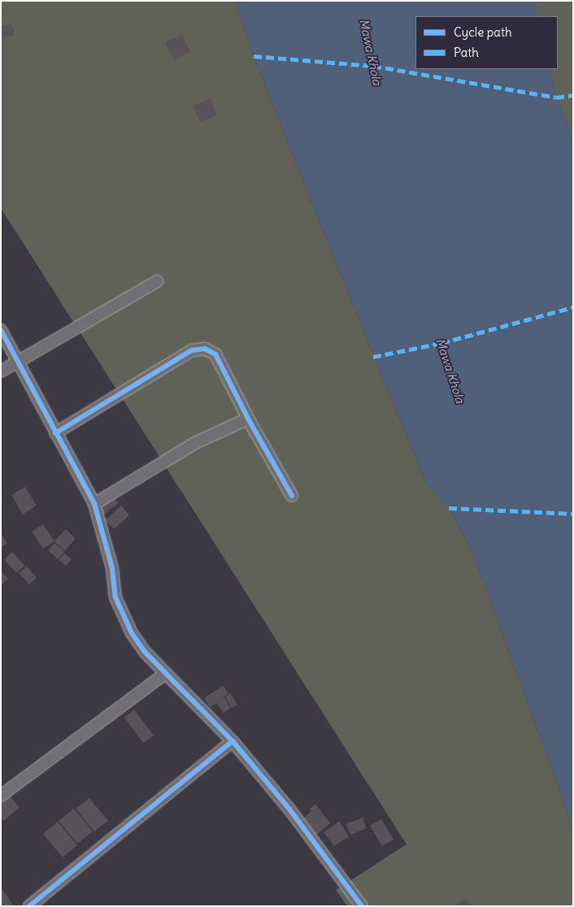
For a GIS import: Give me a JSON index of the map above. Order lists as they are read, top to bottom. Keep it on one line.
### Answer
{"water":["Mawa Khola"],"legend":["Cycle path","Path"]}
